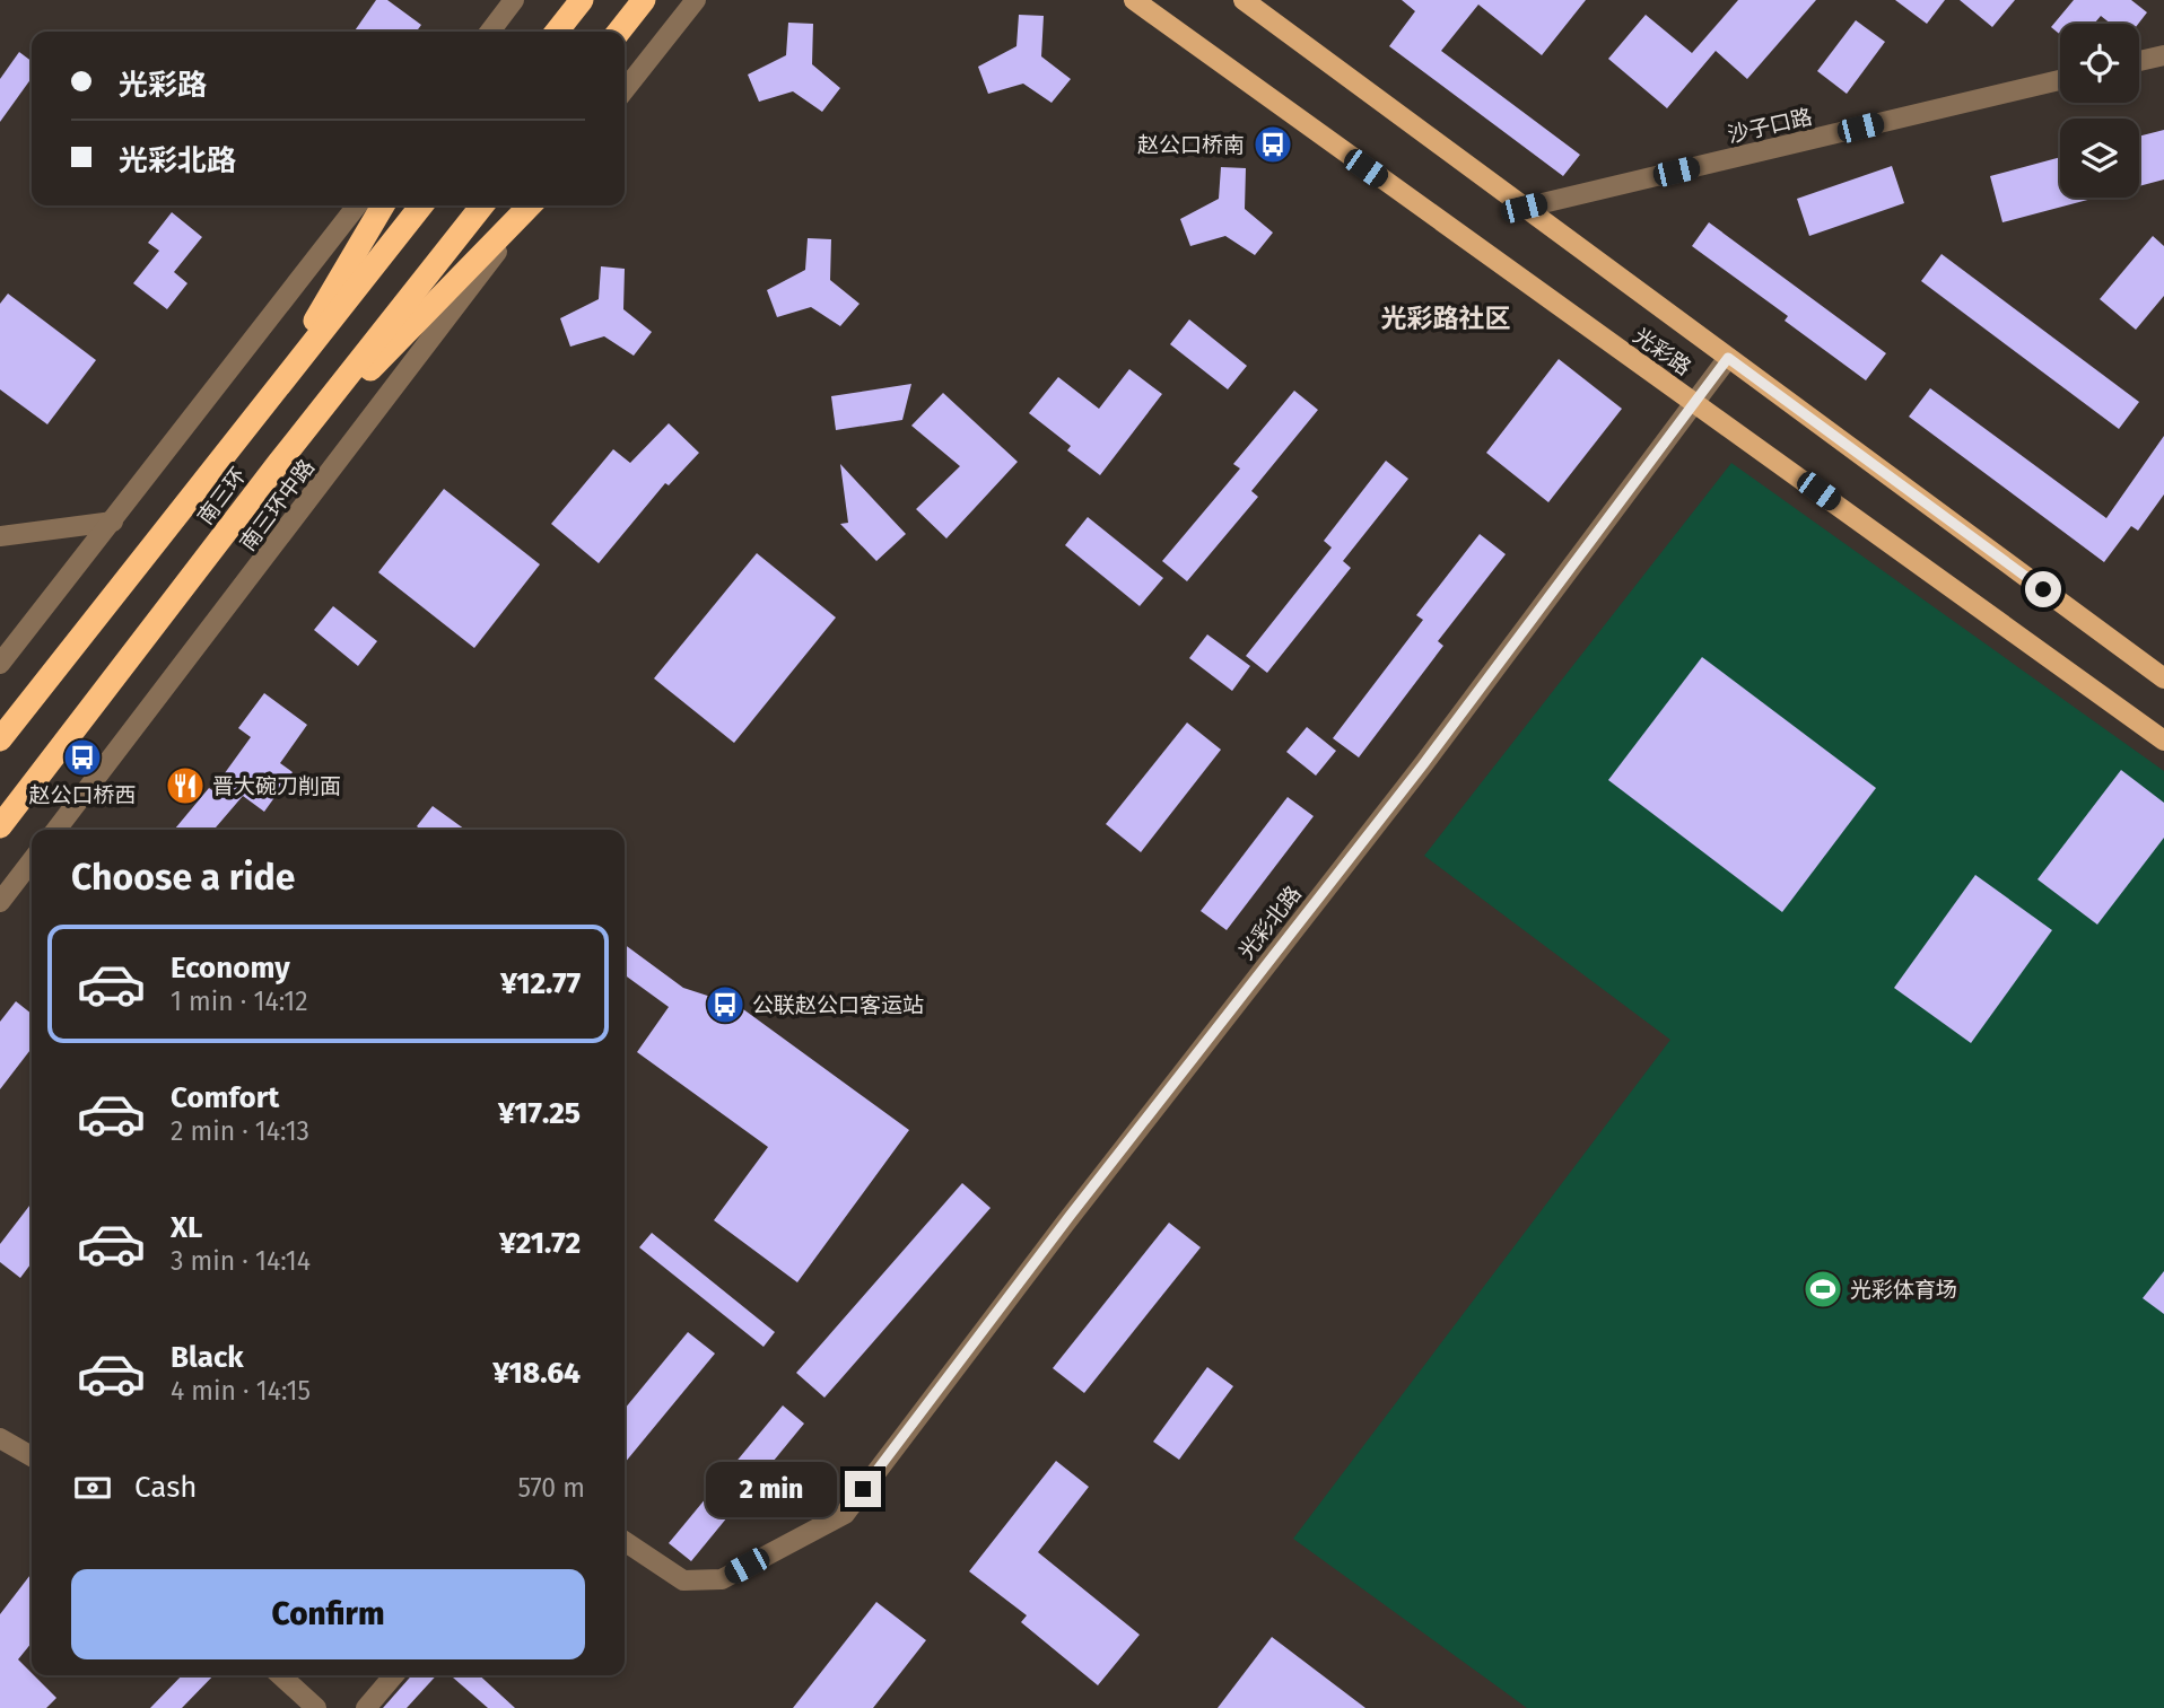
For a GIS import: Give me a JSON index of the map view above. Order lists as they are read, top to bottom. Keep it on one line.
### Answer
{"streets":{"highway":["南三环"],"main road":["光彩路"],"street":["沙子口路","南三环中路","光彩北路"]},"crossings":[["沙子口路","光彩路"],["光彩路","光彩北路"]],"districts":["光彩路社区"],"places":{"bus stop":["赵公口桥南","赵公口桥西","公联赵公口客运站"],"restaurant":["晋大碗刀削面"],"sports":["光彩体育场"]},"page":{"banner":["光彩路","光彩北路"],"heading":"Choose a ride","list":[{"name":"Economy","note":"1 min · 14:12","value":"¥12.77"},{"name":"Comfort","note":"2 min · 14:13","value":"¥17.25"},{"name":"XL","note":"3 min · 14:14","value":"¥21.72"},{"name":"Black","note":"4 min · 14:15","value":"¥18.64"}],"pay":["Cash","570 m"],"bubble":"2 min","buttons":"Confirm"}}
